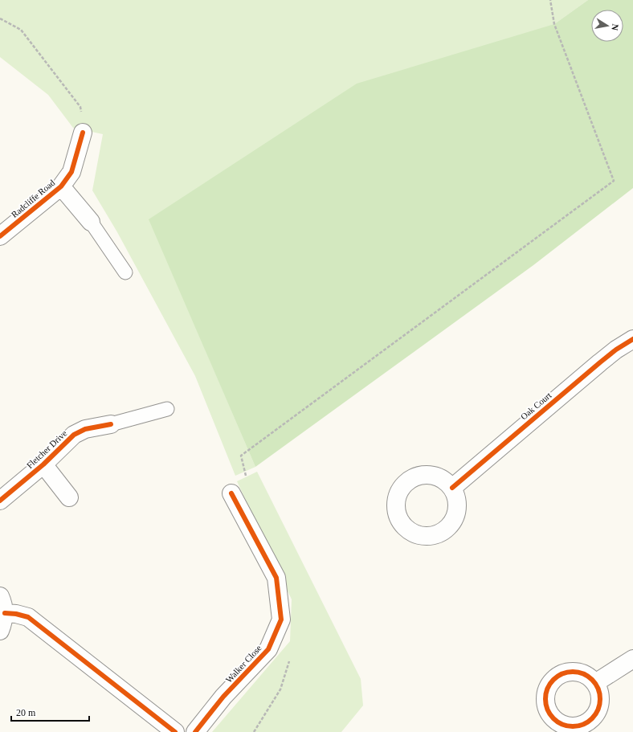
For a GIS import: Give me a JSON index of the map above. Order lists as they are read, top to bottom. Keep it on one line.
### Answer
{"streets":{"street":["Radcliffe Road","Oak Court","Fletcher Drive","Walker Close"]},"scale_bar":"20 m","north":"right"}
